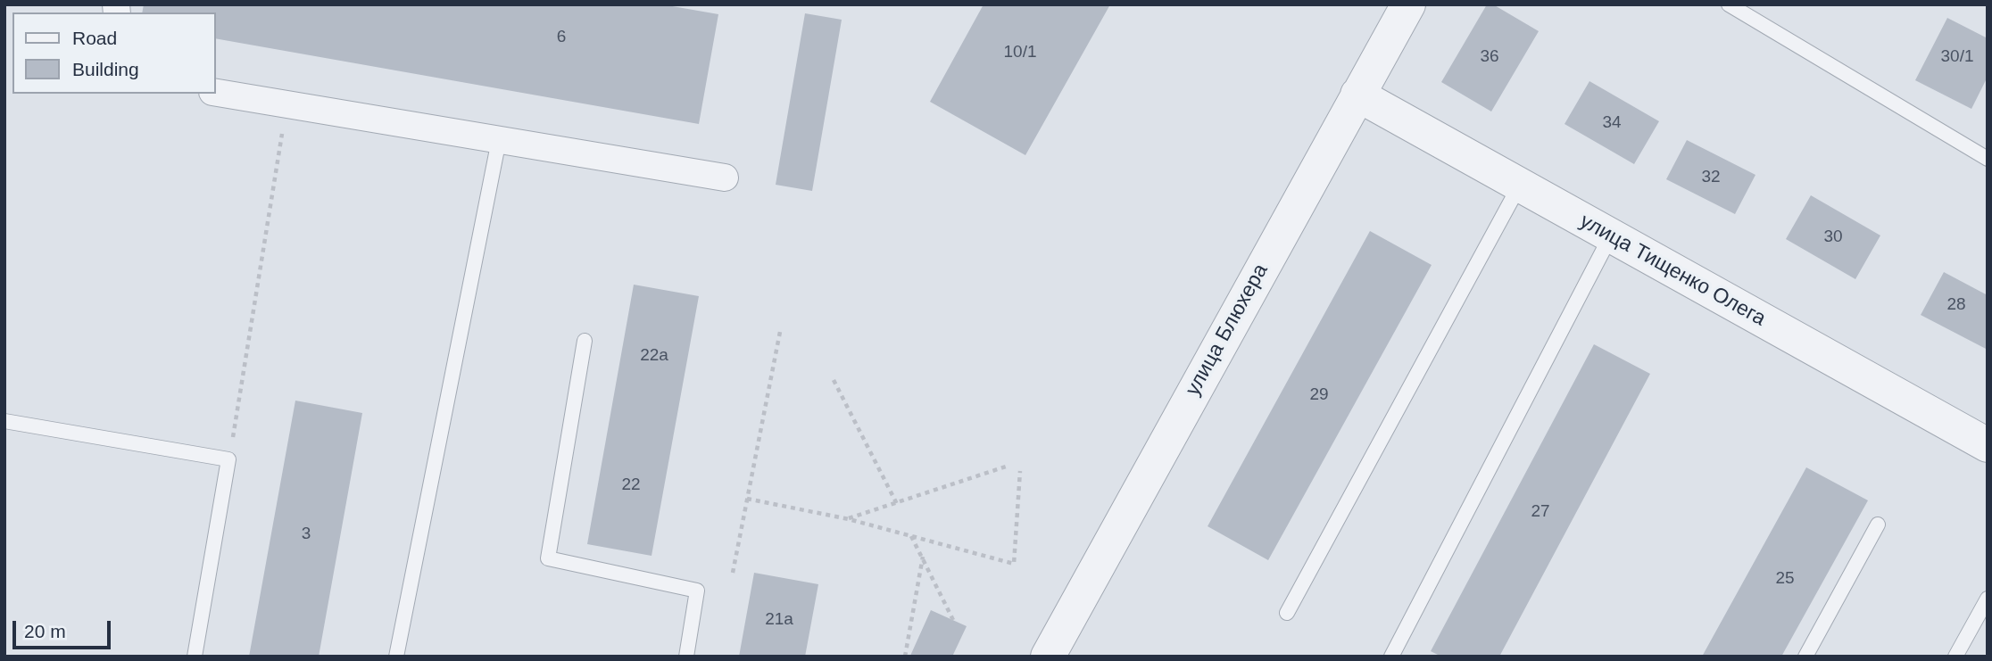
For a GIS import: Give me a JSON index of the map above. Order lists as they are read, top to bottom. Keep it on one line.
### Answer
{"streets":{"street":["улица Тищенко Олега","улица Блюхера"]},"crossings":[["улица Тищенко Олега","улица Блюхера"]],"house_numbers":["6","10/1","36","30/1","34","32","30","28","22а","29","22","27","3","25","21а"],"legend":["Road","Building"],"scale_bar":"20 m"}
